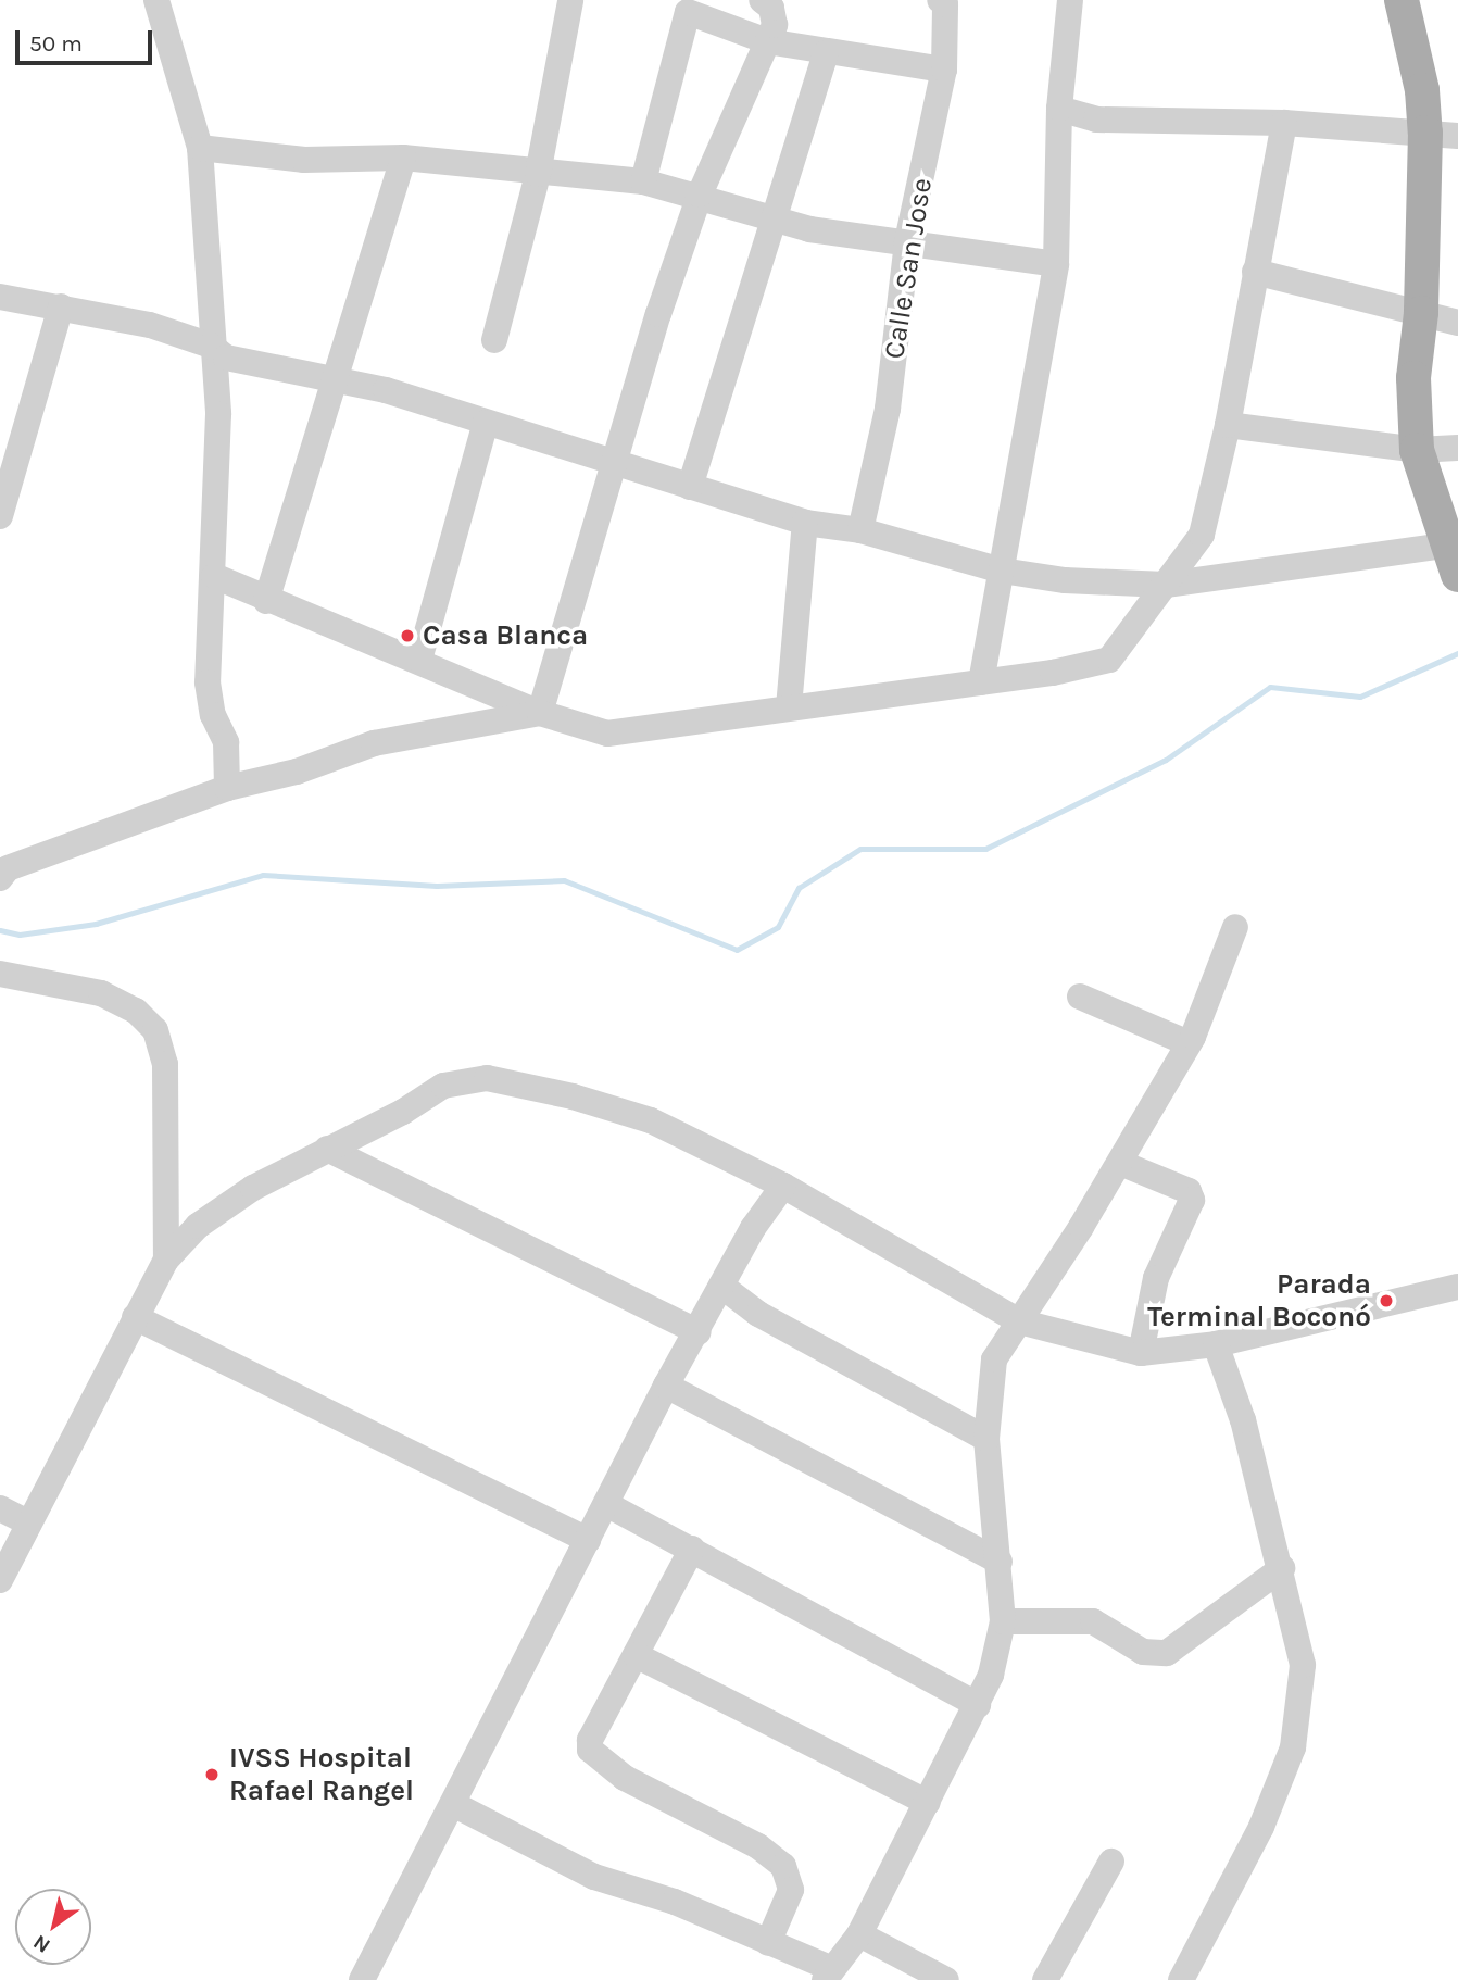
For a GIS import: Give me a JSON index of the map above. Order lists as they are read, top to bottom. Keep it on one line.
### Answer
{"streets":{"street":["Calle San Jose"]},"places":["Casa Blanca","Parada Terminal Boconó","IVSS Hospital Rafael Rangel"],"scale_bar":"50 m","north":"bottom left"}
